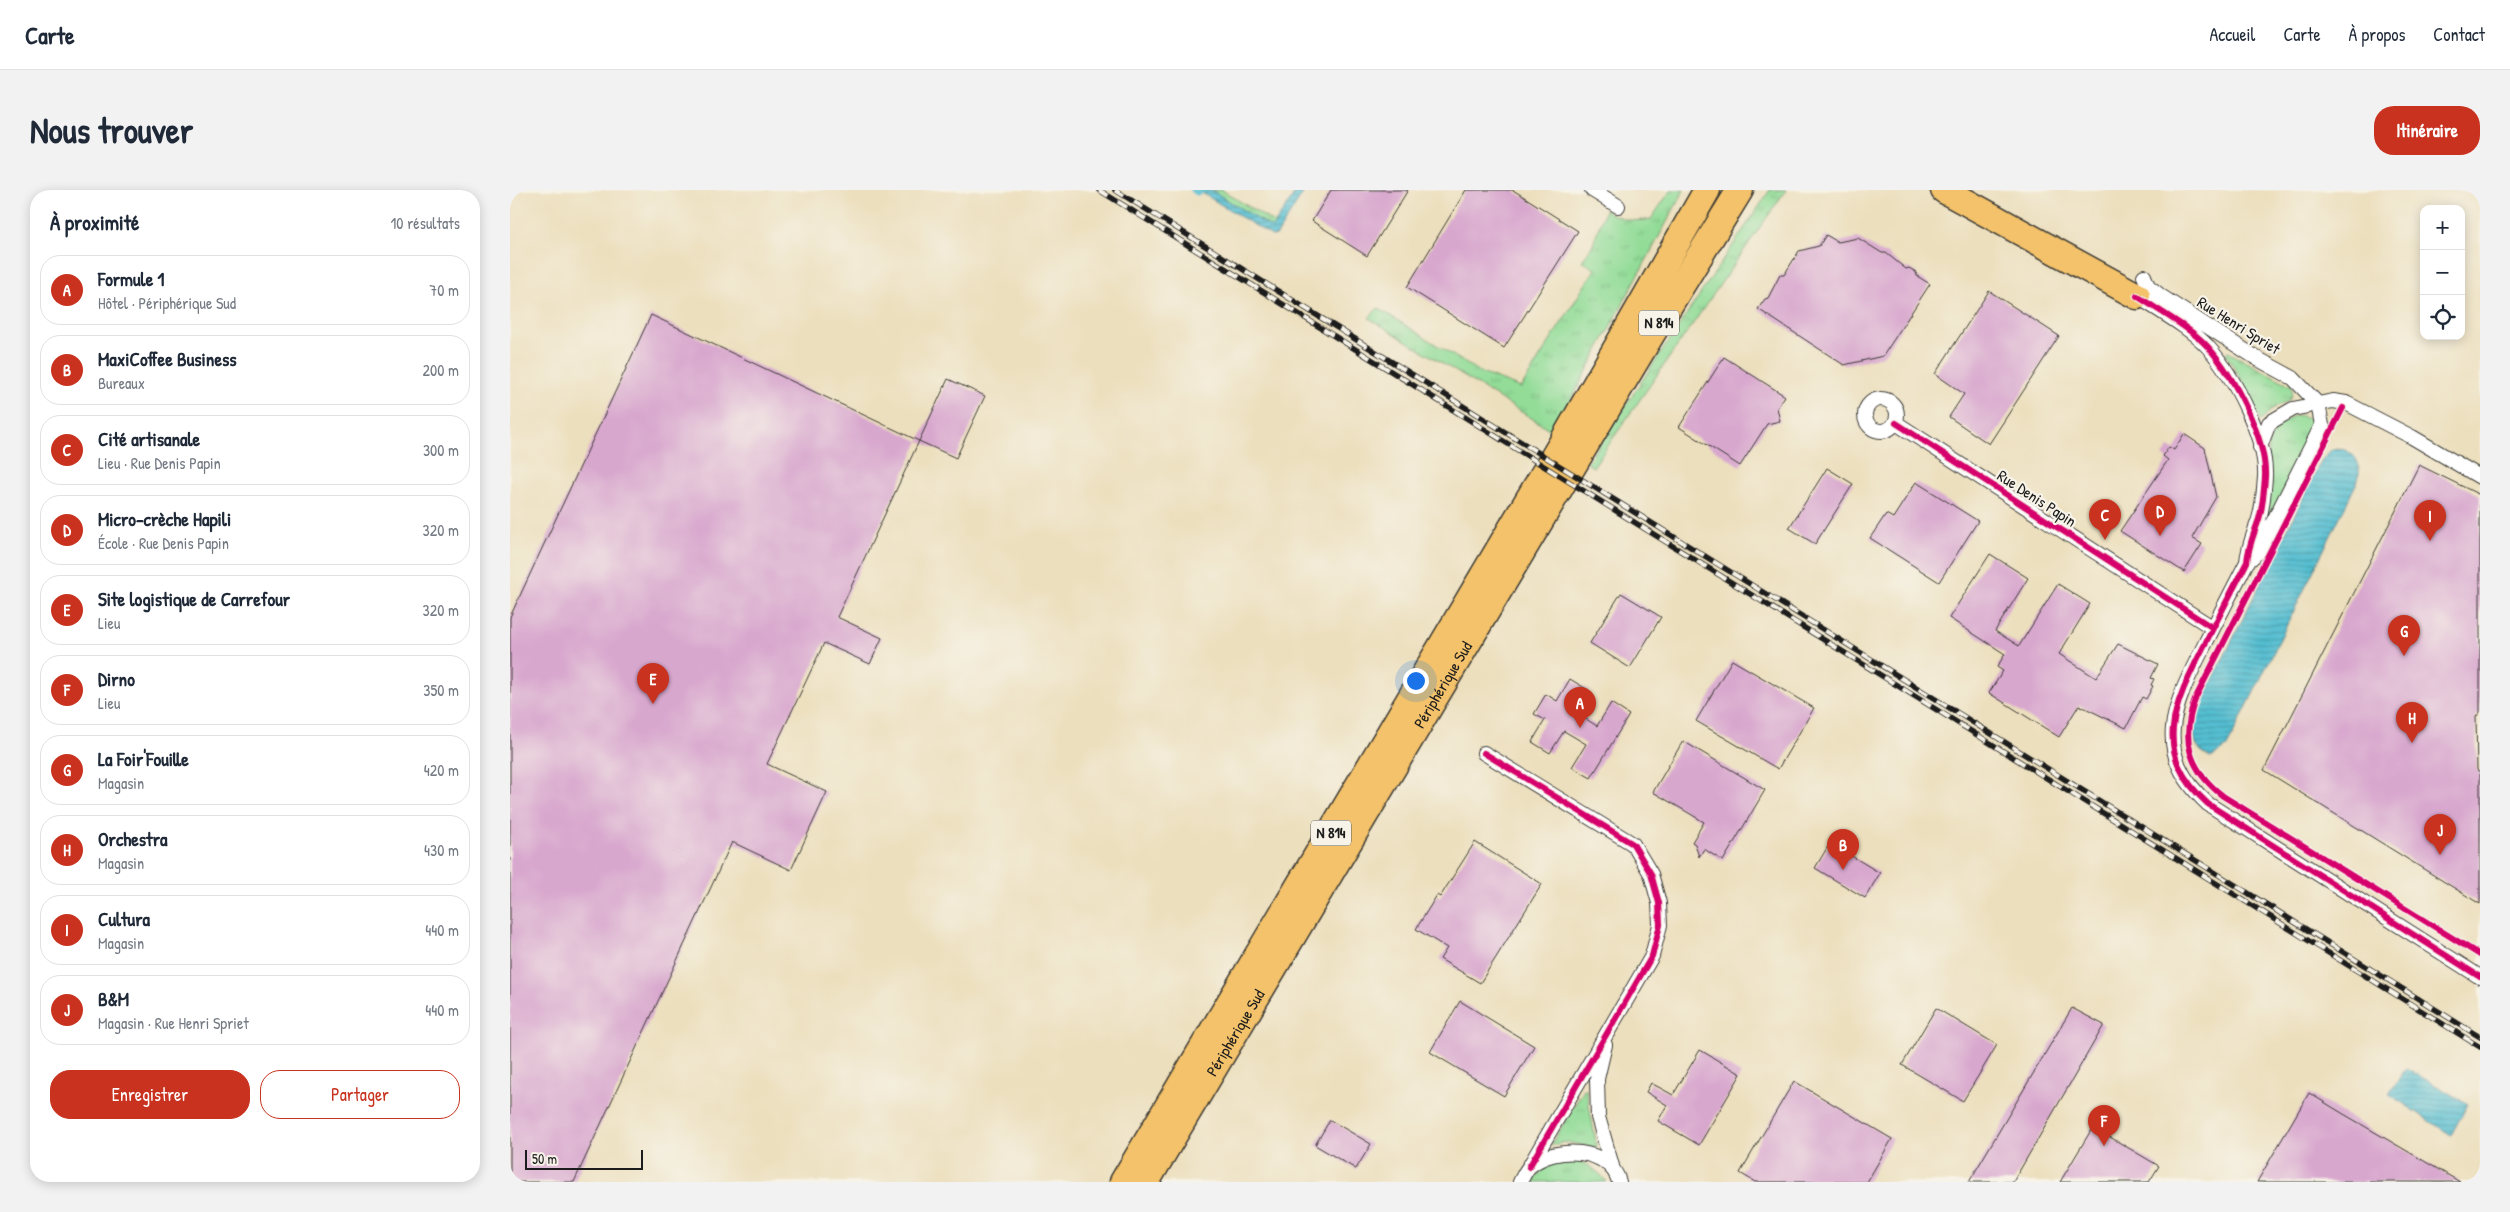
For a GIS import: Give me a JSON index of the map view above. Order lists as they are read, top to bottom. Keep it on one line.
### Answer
{"streets":{"highway":["N 814","Périphérique Sud"],"street":["Rue Henri Spriet","Rue Denis Papin"]},"crossings":[["Rue Henri Spriet","Rue Denis Papin"]],"scale_bar":"50 m","page":{"header":"Carte","nav":["Accueil","Carte","À propos","Contact"],"buttons":["Itinéraire",["Enregistrer","Partager"]],"title":"Nous trouver","heading":["À proximité","10 résultats"],"map_buttons":["+","−"],"list":[{"mark":"A","name":"Formule 1","note":"Hôtel · Périphérique Sud","value":"70 m"},{"mark":"B","name":"MaxiCoffee Business","note":"Bureaux","value":"200 m"},{"mark":"C","name":"Cité artisanale","note":"Lieu · Rue Denis Papin","value":"300 m"},{"mark":"D","name":"Micro-crèche Hapili","note":"École · Rue Denis Papin","value":"320 m"},{"mark":"E","name":"Site logistique de Carrefour","note":"Lieu","value":"320 m"},{"mark":"F","name":"Dirno","note":"Lieu","value":"350 m"},{"mark":"G","name":"La Foir'Fouille","note":"Magasin","value":"420 m"},{"mark":"H","name":"Orchestra","note":"Magasin","value":"430 m"},{"mark":"I","name":"Cultura","note":"Magasin","value":"440 m"},{"mark":"J","name":"B&M","note":"Magasin · Rue Henri Spriet","value":"440 m"}],"pins":["D","C","I","G","E","A","H","J","B","F"],"scale":"50 m"}}
